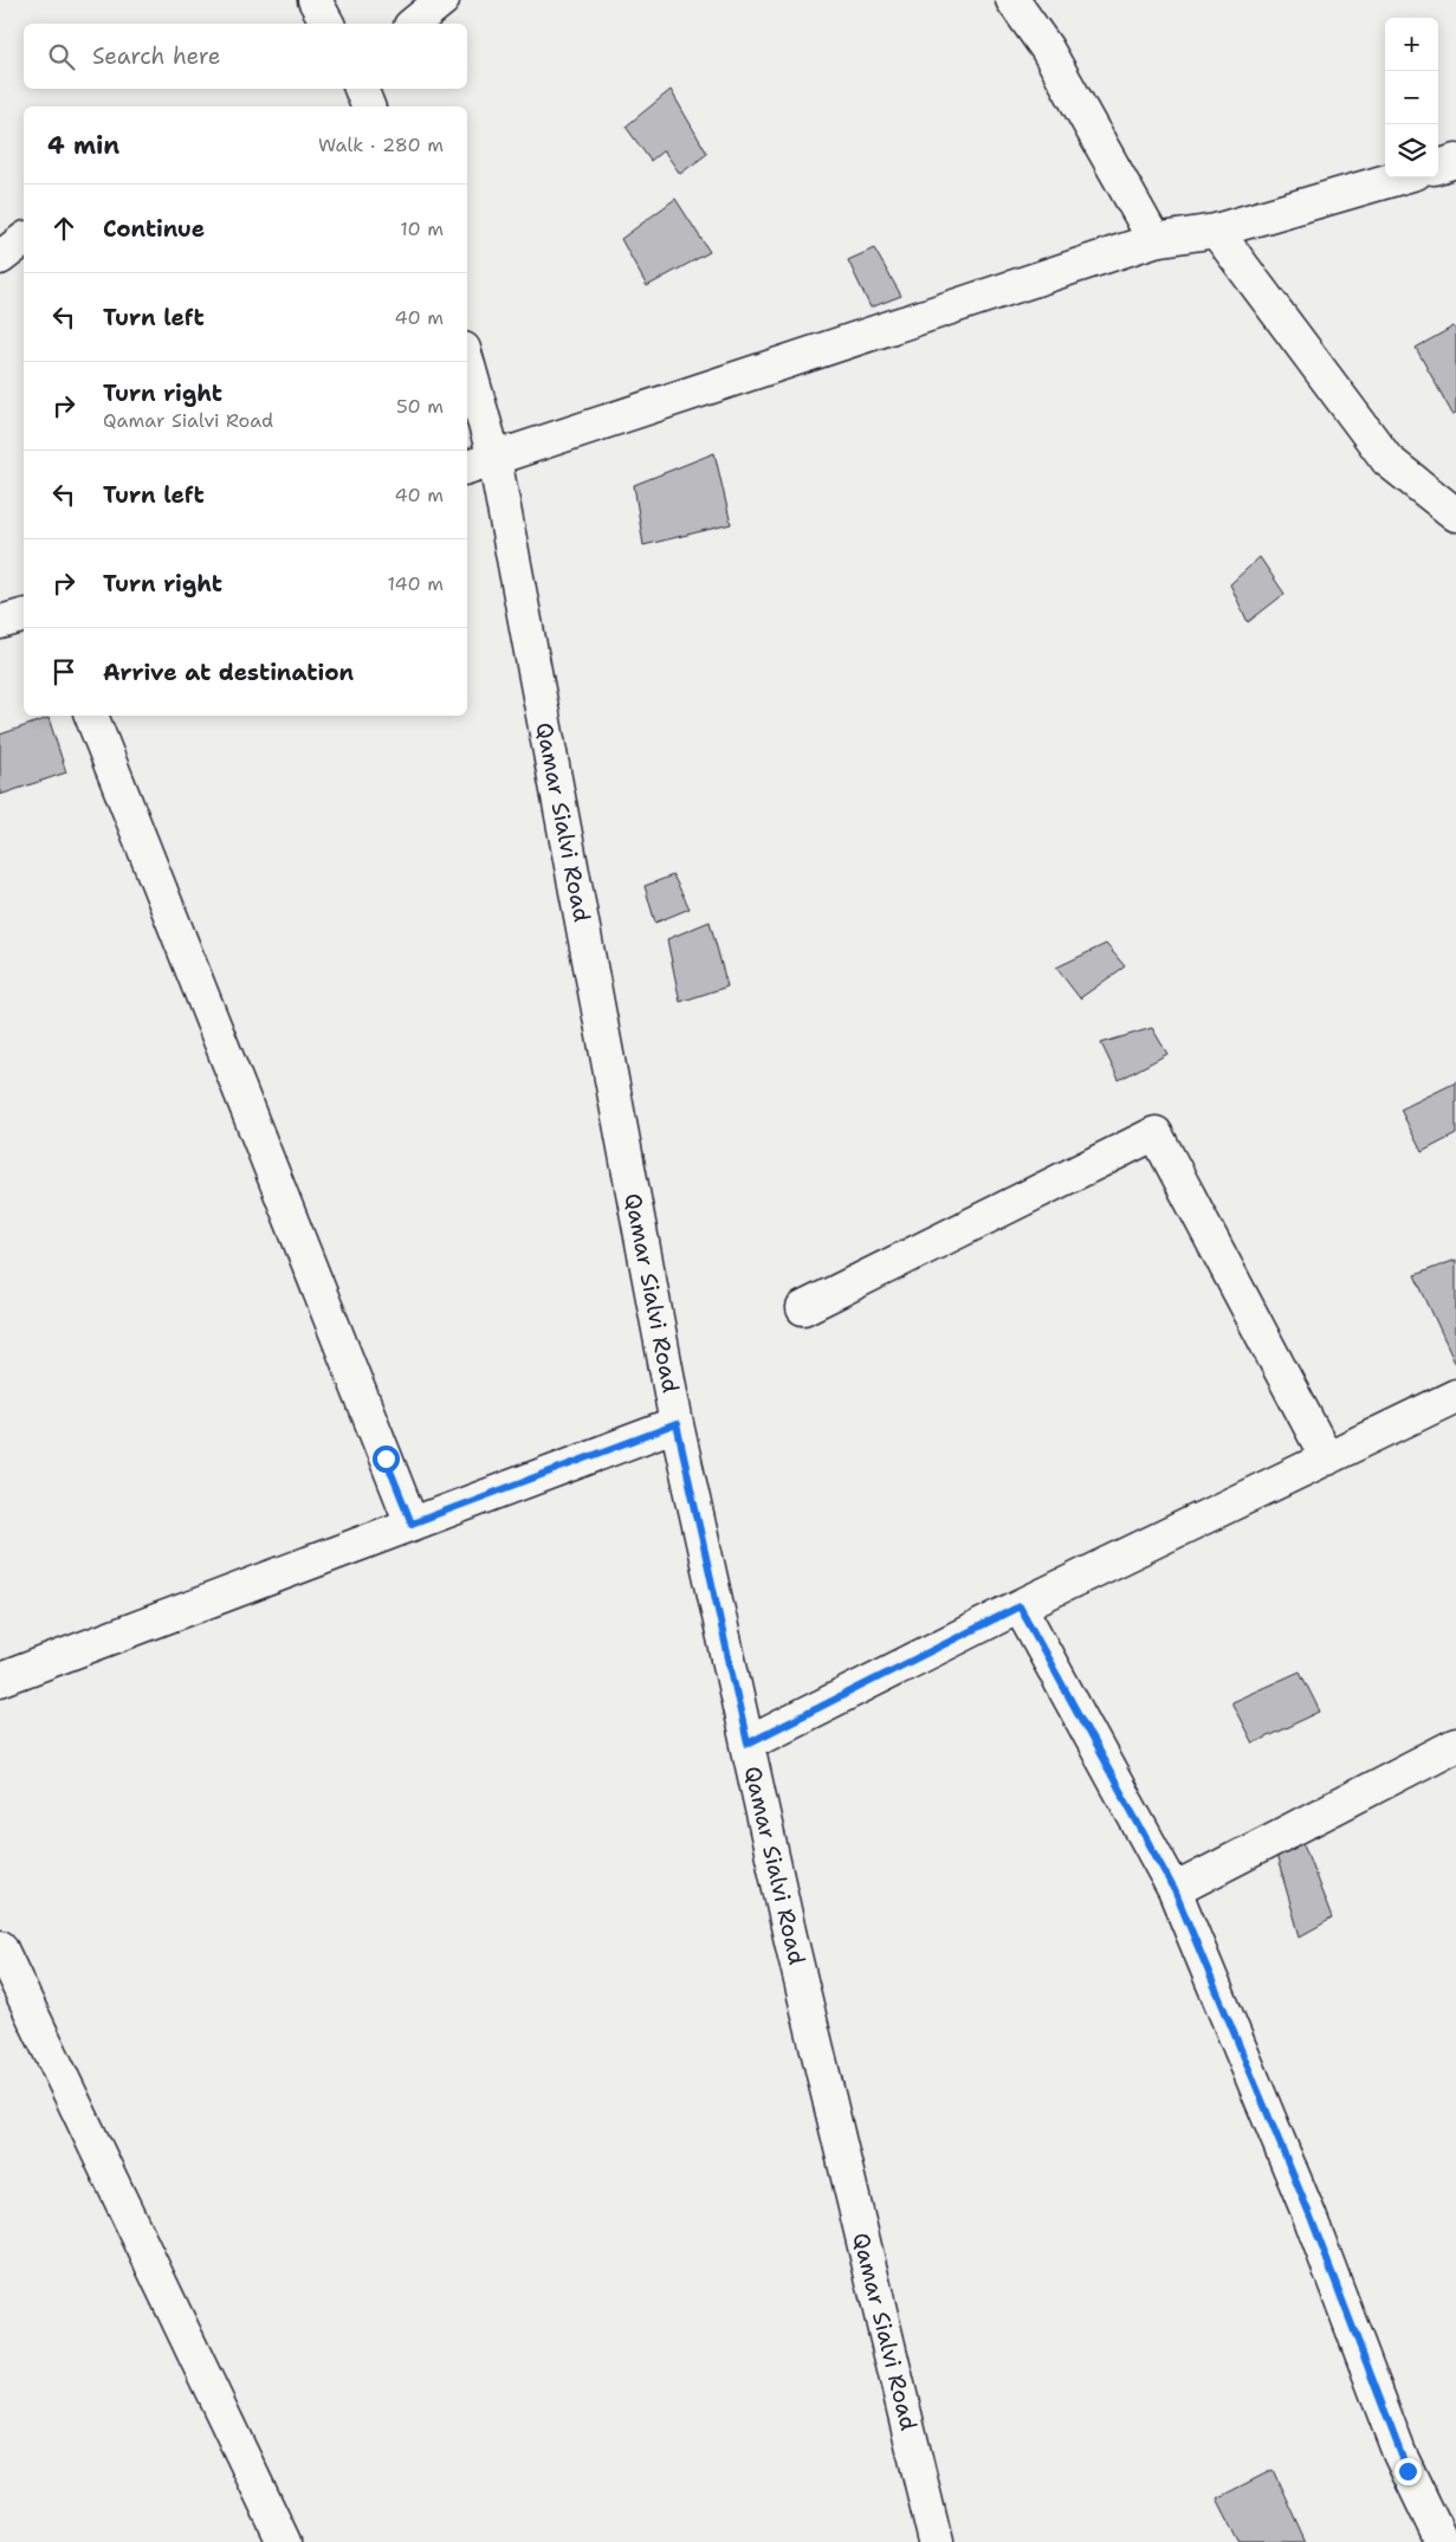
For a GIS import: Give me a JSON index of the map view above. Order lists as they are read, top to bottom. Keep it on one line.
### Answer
{"streets":{"street":["Qamar Sialvi Road"]},"page":{"map_buttons":["+","−"],"search":"Search here","heading":["4 min","Walk · 280 m"],"list":[["Continue","10 m"],["Turn left","40 m"],["Turn right","Qamar Sialvi Road","50 m"],["Turn left","40 m"],["Turn right","140 m"],"Arrive at destination"]}}
